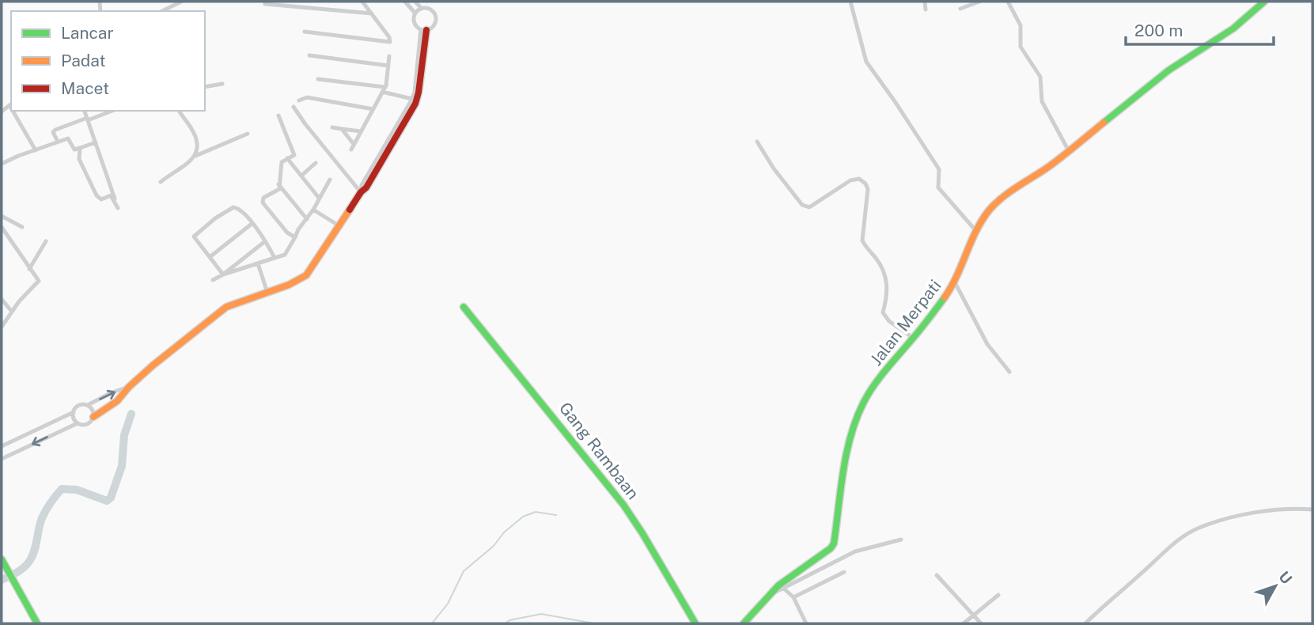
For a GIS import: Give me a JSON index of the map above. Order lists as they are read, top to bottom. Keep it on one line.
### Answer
{"streets":{"street":["Jalan Merpati","Gang Rambaan"]},"legend":["Lancar","Padat","Macet"],"scale_bar":"200 m","north":"top right"}
